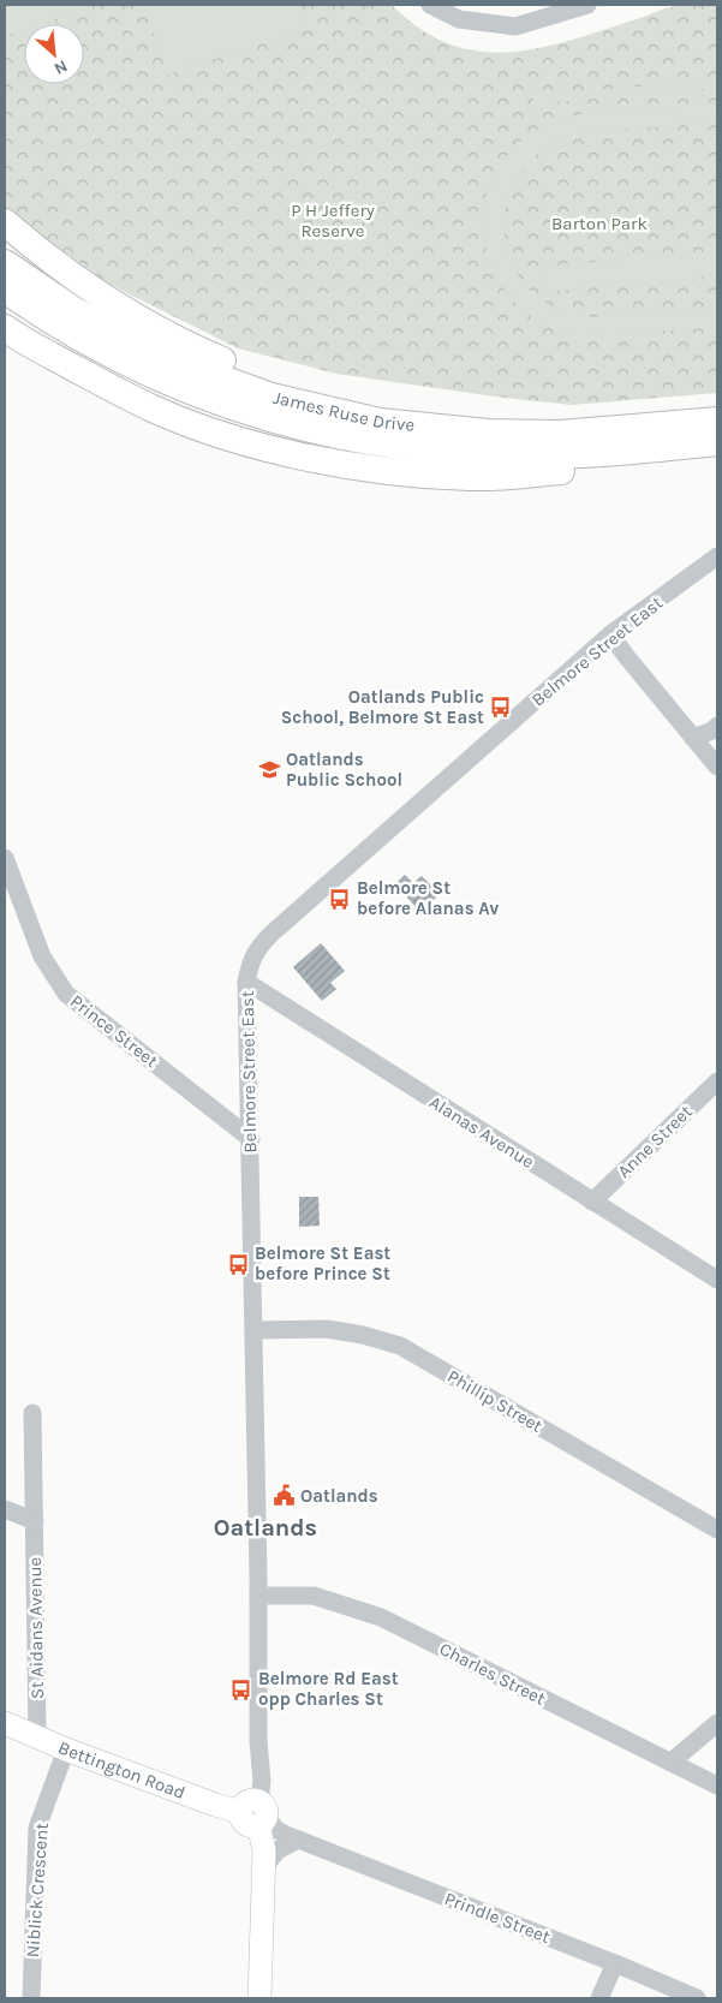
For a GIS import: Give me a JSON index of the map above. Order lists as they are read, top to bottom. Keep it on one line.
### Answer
{"streets":{"highway":["James Ruse Drive"],"main road":["Bettington Road"],"street":["Belmore Street East","Prince Street","Alanas Avenue","Anne Street","Phillip Street","St Aidans Avenue","Charles Street","Niblick Crescent","Prindle Street"]},"crossings":[["Belmore Street East","Prince Street"],["Belmore Street East","Alanas Avenue"],["Belmore Street East","Phillip Street"],["Belmore Street East","Charles Street"],["Belmore Street East","Bettington Road"],["Belmore Street East","Prindle Street"],["Alanas Avenue","Anne Street"],["St Aidans Avenue","Bettington Road"],["Bettington Road","Niblick Crescent"],["Bettington Road","Prindle Street"]],"districts":["Oatlands"],"parks":["P H Jeffery Reserve","Barton Park"],"places":{"bus stop":["Oatlands Public School, Belmore St East","Belmore St before Alanas Av","Belmore St East before Prince St","Belmore Rd East opp Charles St"],"school or university":["Oatlands Public School"],"public building":["Oatlands"]},"north":"bottom right"}
